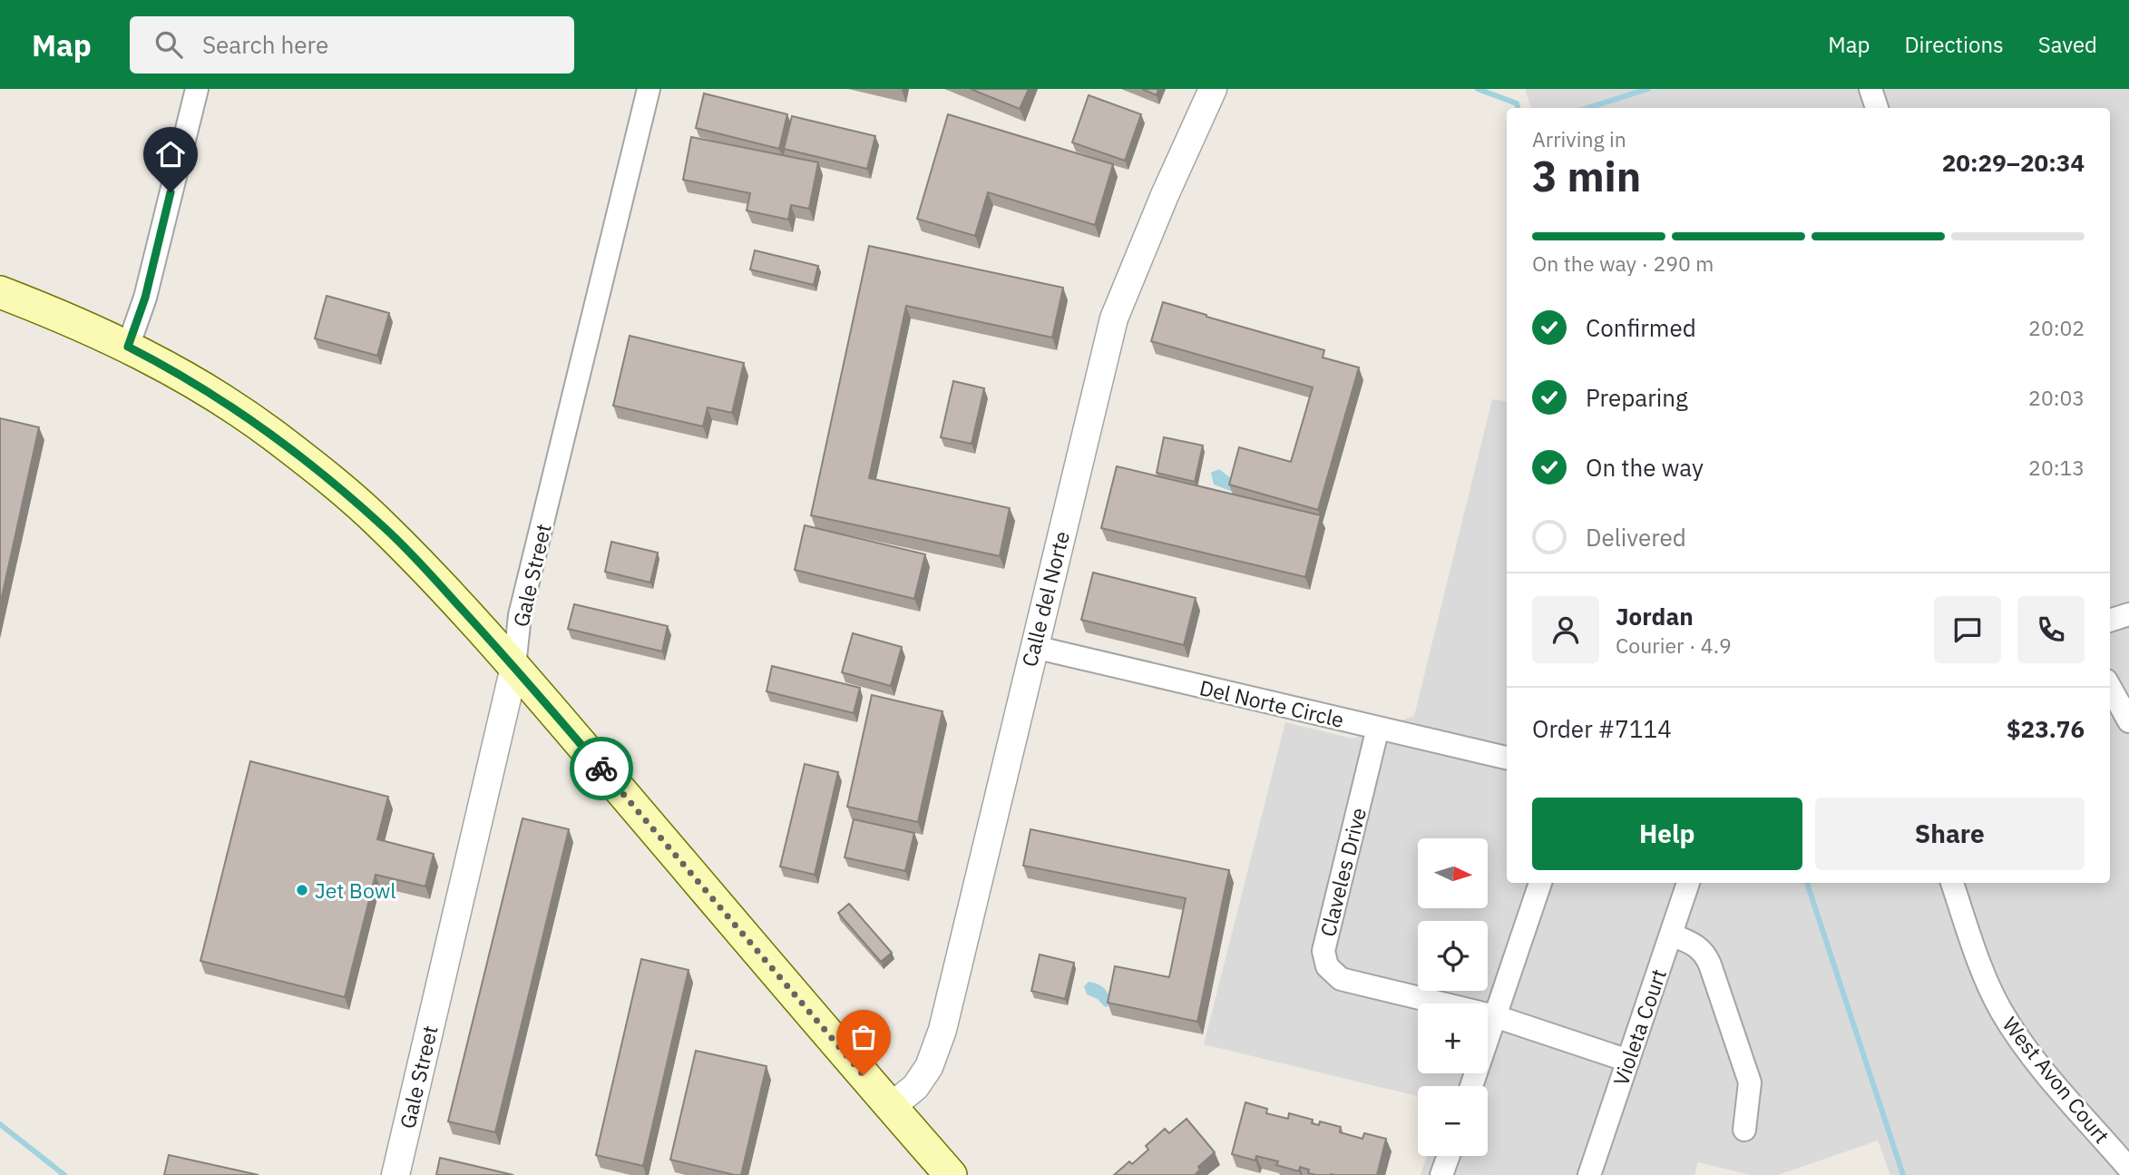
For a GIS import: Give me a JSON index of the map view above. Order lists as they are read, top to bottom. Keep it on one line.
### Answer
{"streets":{"street":["Gale Street","Calle del Norte","Del Norte Circle","Claveles Drive","Violeta Court","West Avon Court"]},"crossings":[["Calle del Norte","Del Norte Circle"],["Del Norte Circle","Claveles Drive"],["Claveles Drive","Violeta Court"]],"places":["Jet Bowl"],"north":"right","page":{"header":"Map","search":"Search here","nav":["Map","Directions","Saved"],"heading":["3 min","Arriving in","20:29–20:34"],"panel":["Jordan","Courier · 4.9","Order #7114","$23.76"],"bar":"On the way · 290 m","list":[["Confirmed","20:02"],["Preparing","20:03"],["On the way","20:13"],"Delivered"],"buttons":["Help","Share"],"map_buttons":["+","−"]}}
